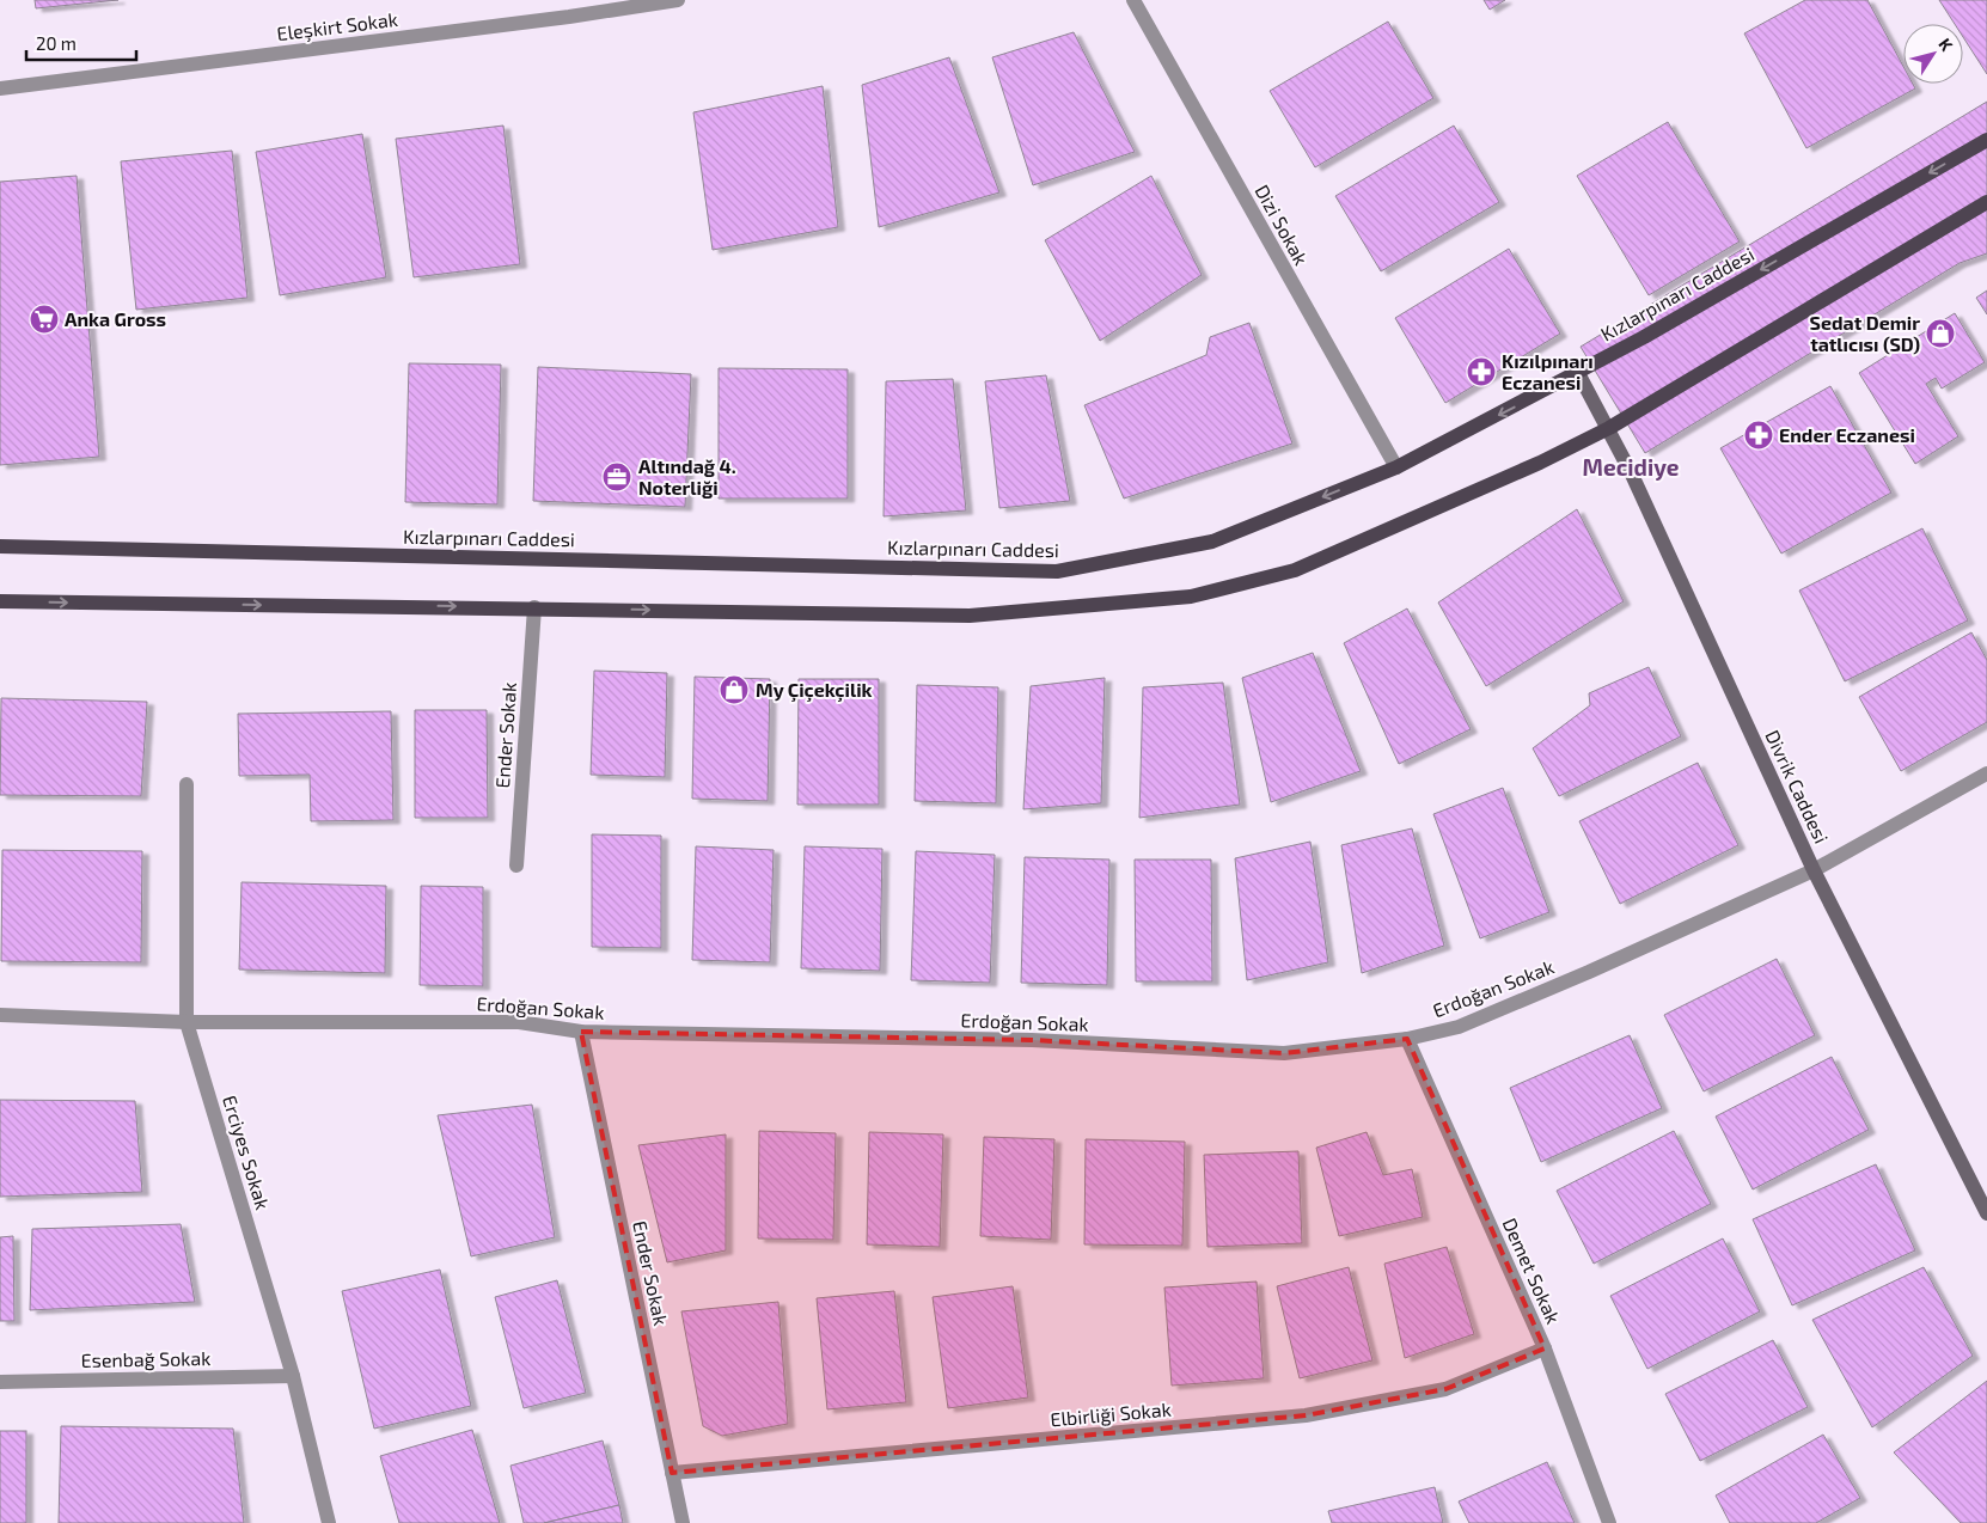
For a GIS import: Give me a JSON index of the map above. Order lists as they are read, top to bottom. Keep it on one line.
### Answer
{"streets":{"main road":["Kızlarpınarı Caddesi"],"street":["Eleşkirt Sokak","Dizi Sokak","Ender Sokak","Divrik Caddesi","Erdoğan Sokak","Erciyes Sokak","Demet Sokak","Esenbağ Sokak","Elbirliği Sokak"]},"crossings":[["Dizi Sokak","Kızlarpınarı Caddesi"],["Kızlarpınarı Caddesi","Divrik Caddesi"],["Ender Sokak","Erdoğan Sokak"],["Ender Sokak","Elbirliği Sokak"],["Divrik Caddesi","Erdoğan Sokak"],["Erdoğan Sokak","Erciyes Sokak"],["Erdoğan Sokak","Demet Sokak"],["Erciyes Sokak","Esenbağ Sokak"],["Demet Sokak","Elbirliği Sokak"]],"districts":["Mecidiye"],"places":{"supermarket":["Anka Gross"],"shop":["Sedat Demir tatlıcısı (SD)","My Çiçekçilik"],"pharmacy":["Kızılpınarı Eczanesi","Ender Eczanesi"],"office":["Altındağ 4. Noterliği"]},"scale_bar":"20 m","north":"top right"}
